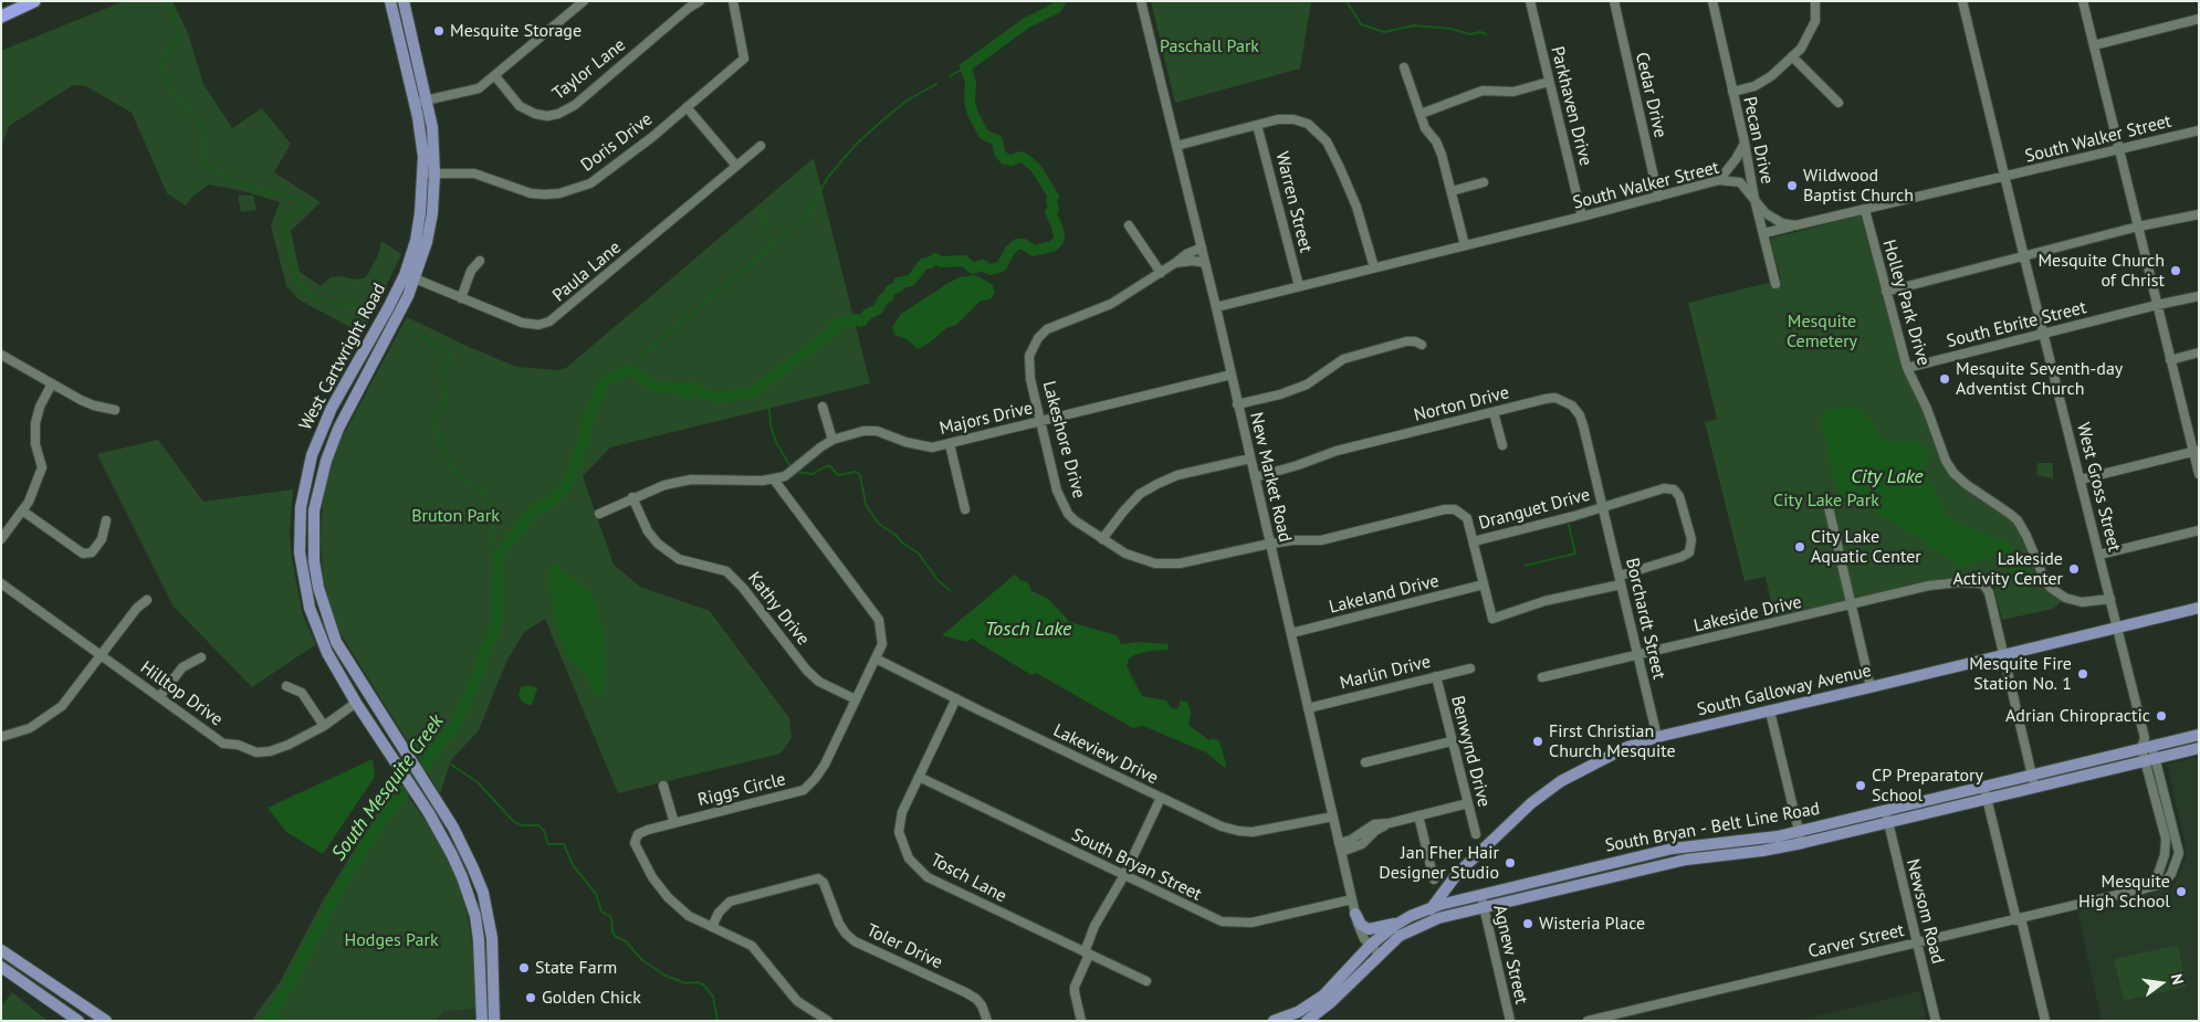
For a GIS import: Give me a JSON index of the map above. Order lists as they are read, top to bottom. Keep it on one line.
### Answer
{"streets":{"main road":["West Cartwright Road","South Galloway Avenue","South Bryan - Belt Line Road"],"street":["Taylor Lane","Cedar Drive","Parkhaven Drive","South Walker Street","Pecan Drive","Doris Drive","Warren Street","Paula Lane","Holley Park Drive","South Ebrite Street","Norton Drive","Majors Drive","Lakeshore Drive","New Market Road","West Gross Street","Dranguet Drive","Lakeland Drive","Kathy Drive","Lakeside Drive","Borchardt Street","Marlin Drive","Hilltop Drive","Benwynd Drive","Lakeview Drive","Riggs Circle","South Bryan Street","Tosch Lane","Newsom Road","Carver Street","Toler Drive","Agnew Street"]},"crossings":[["Cedar Drive","South Walker Street"],["Parkhaven Drive","South Walker Street"],["South Walker Street","Pecan Drive"],["South Walker Street","Warren Street"],["South Walker Street","Holley Park Drive"],["South Walker Street","New Market Road"],["South Walker Street","West Gross Street"],["Doris Drive","West Cartwright Road"],["Paula Lane","West Cartwright Road"],["Holley Park Drive","South Ebrite Street"],["Holley Park Drive","West Gross Street"],["South Ebrite Street","West Gross Street"],["West Cartwright Road","Hilltop Drive"],["Norton Drive","New Market Road"],["Norton Drive","Dranguet Drive"],["Norton Drive","Borchardt Street"],["Majors Drive","Lakeshore Drive"],["Majors Drive","New Market Road"],["Majors Drive","Kathy Drive"],["Majors Drive","Riggs Circle"],["Lakeshore Drive","New Market Road"],["Lakeshore Drive","Dranguet Drive"],["Lakeshore Drive","Lakeland Drive"],["Lakeshore Drive","Borchardt Street"],["New Market Road","Lakeland Drive"],["New Market Road","Marlin Drive"],["New Market Road","Lakeview Drive"],["New Market Road","South Bryan - Belt Line Road"],["New Market Road","South Bryan Street"],["West Gross Street","South Galloway Avenue"],["West Gross Street","South Bryan - Belt Line Road"],["West Gross Street","Carver Street"],["Dranguet Drive","Borchardt Street"],["Kathy Drive","Riggs Circle"],["Lakeside Drive","Borchardt Street"],["Lakeside Drive","South Galloway Avenue"],["Borchardt Street","South Galloway Avenue"],["Marlin Drive","Benwynd Drive"],["South Galloway Avenue","South Bryan - Belt Line Road"],["Lakeview Drive","Riggs Circle"],["Lakeview Drive","Tosch Lane"],["Riggs Circle","Toler Drive"],["South Bryan - Belt Line Road","Newsom Road"],["South Bryan - Belt Line Road","Carver Street"],["South Bryan - Belt Line Road","Agnew Street"],["South Bryan Street","Tosch Lane"],["Newsom Road","Carver Street"]],"water":["City Lake","Tosch Lake","South Mesquite Creek"],"parks":["Paschall Park","Mesquite Cemetery","City Lake Park","Bruton Park","Hodges Park"],"places":["Mesquite Storage","Wildwood Baptist Church","Mesquite Church of Christ","Mesquite Seventh-day Adventist Church","City Lake Aquatic Center","Lakeside Activity Center","Mesquite Fire Station No. 1","Adrian Chiropractic","First Christian Church Mesquite","CP Preparatory School","Jan Fher Hair Designer Studio","Mesquite High School","Wisteria Place","State Farm","Golden Chick"],"north":"right"}
